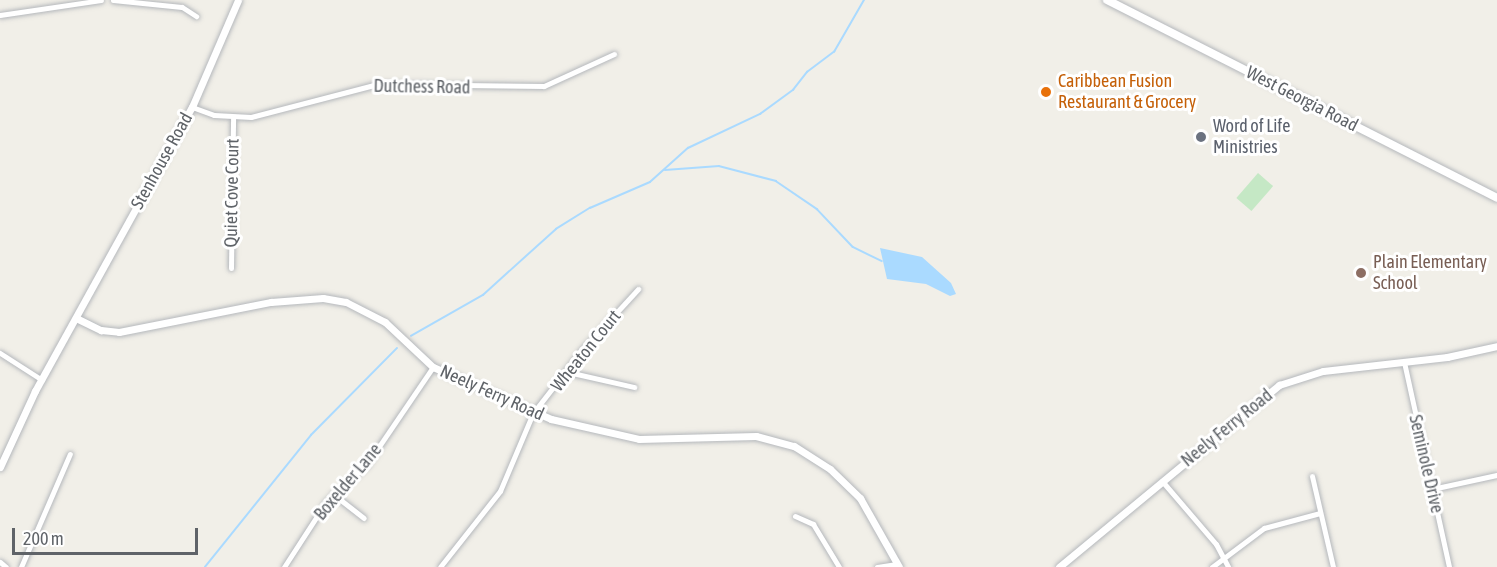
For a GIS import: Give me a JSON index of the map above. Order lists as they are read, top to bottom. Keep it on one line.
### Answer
{"streets":{"main road":["West Georgia Road"],"street":["Dutchess Road","Stenhouse Road","Quiet Cove Court","Wheaton Court","Neely Ferry Road","Seminole Drive","Boxelder Lane"]},"crossings":[["Dutchess Road","Stenhouse Road"],["Dutchess Road","Quiet Cove Court"],["Stenhouse Road","Neely Ferry Road"],["Wheaton Court","Neely Ferry Road"],["Neely Ferry Road","Seminole Drive"],["Neely Ferry Road","Boxelder Lane"]],"places":["Caribbean Fusion Restaurant & Grocery","Word of Life Ministries","Plain Elementary School"],"scale_bar":"200 m"}
